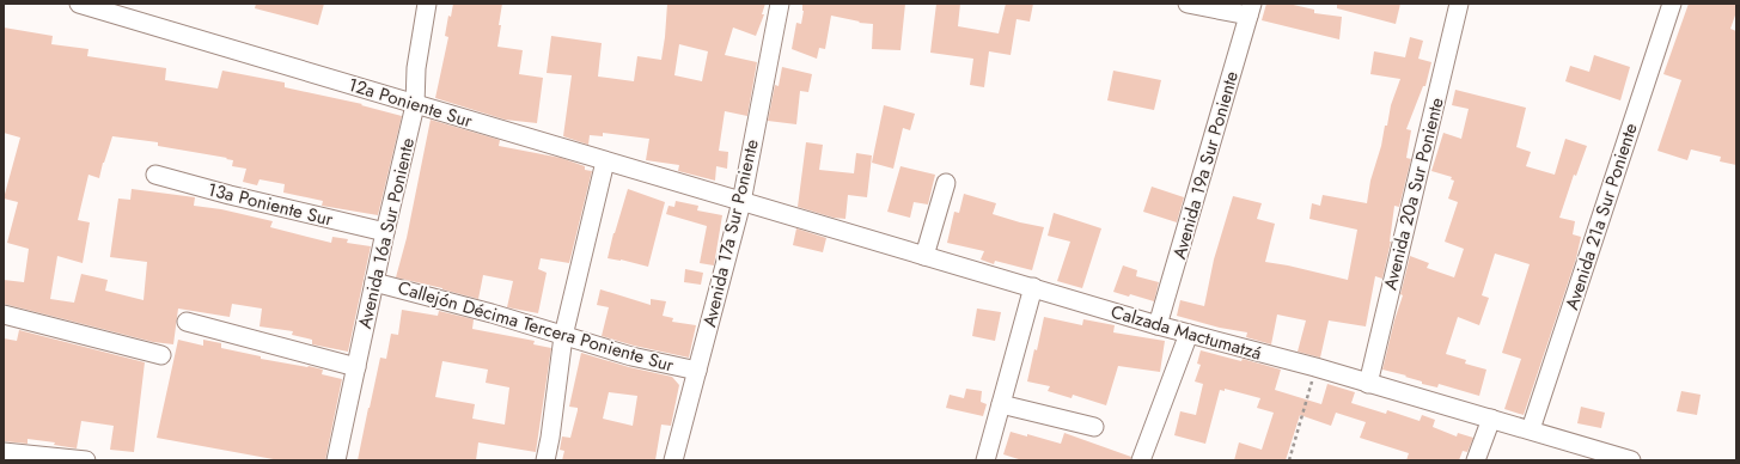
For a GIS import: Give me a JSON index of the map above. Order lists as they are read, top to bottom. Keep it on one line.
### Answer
{"streets":{"street":["12a Poniente Sur","Avenida 19a Sur Poniente","Avenida 20a Sur Poniente","13a Poniente Sur","Avenida 21a Sur Poniente","Avenida 16a Sur Poniente","Avenida 17a Sur Poniente","Callejón Décima Tercera Poniente Sur","Calzada Mactumatzá"]},"crossings":[["12a Poniente Sur","Avenida 16a Sur Poniente"],["12a Poniente Sur","Avenida 17a Sur Poniente"],["12a Poniente Sur","Calzada Mactumatzá"],["Avenida 19a Sur Poniente","Calzada Mactumatzá"],["Avenida 20a Sur Poniente","Calzada Mactumatzá"],["13a Poniente Sur","Avenida 16a Sur Poniente"],["Avenida 21a Sur Poniente","Calzada Mactumatzá"],["Avenida 16a Sur Poniente","Callejón Décima Tercera Poniente Sur"],["Avenida 17a Sur Poniente","Callejón Décima Tercera Poniente Sur"],["Avenida 17a Sur Poniente","Calzada Mactumatzá"]]}
